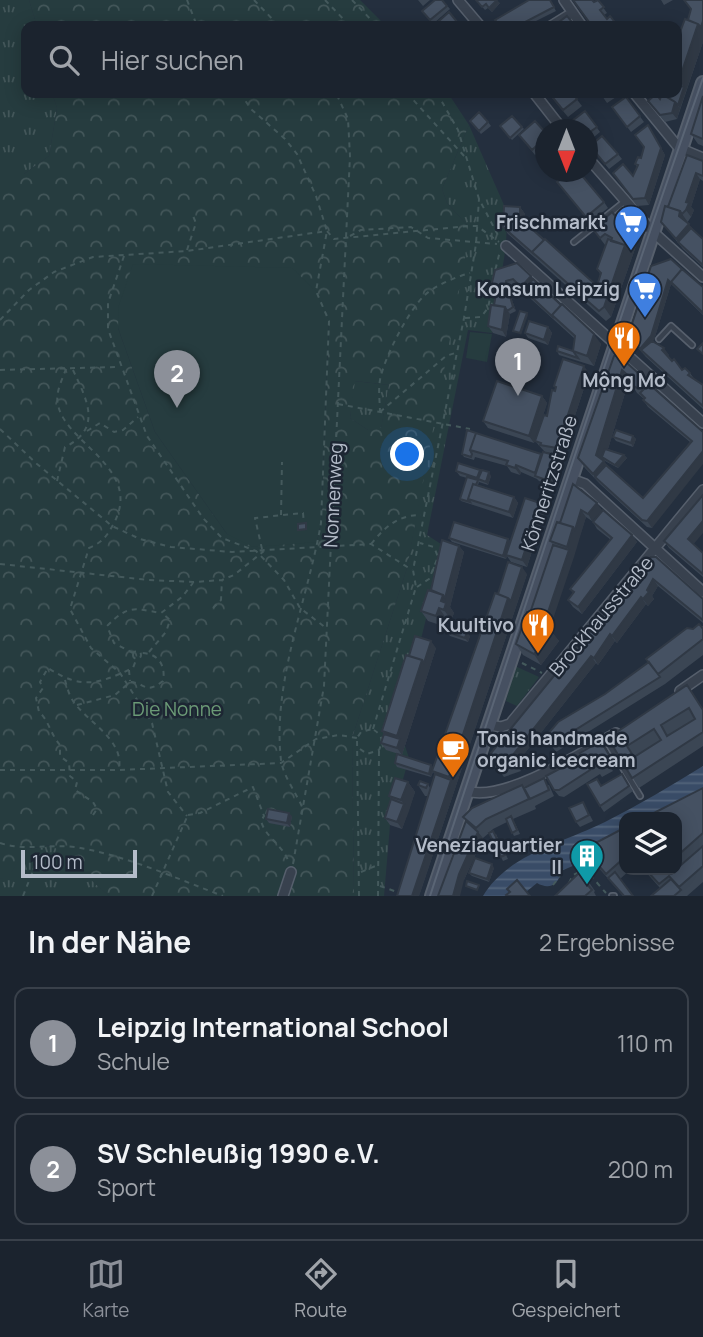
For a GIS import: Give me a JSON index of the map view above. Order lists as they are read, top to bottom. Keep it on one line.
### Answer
{"streets":{"main road":["Könneritzstraße"],"street":["Brockhausstraße"],"path":["Nonnenweg"]},"crossings":[["Könneritzstraße","Brockhausstraße"]],"parks":["Die Nonne"],"places":{"supermarket":["Frischmarkt","Konsum Leipzig"],"restaurant":["Mộng Mơ","Kuultivo"],"cafe":["Tonis handmade organic icecream"],"building":["Veneziaquartier II"]},"scale_bar":"100 m","north":"bottom","page":{"search":"Hier suchen","pins":["1","2"],"scale":"100 m","heading":["In der Nähe","2 Ergebnisse"],"list":[{"mark":"1","name":"Leipzig International School","note":"Schule","value":"110 m"},{"mark":"2","name":"SV Schleußig 1990 e.V.","note":"Sport","value":"200 m"}],"nav":["Karte","Route","Gespeichert"]}}
